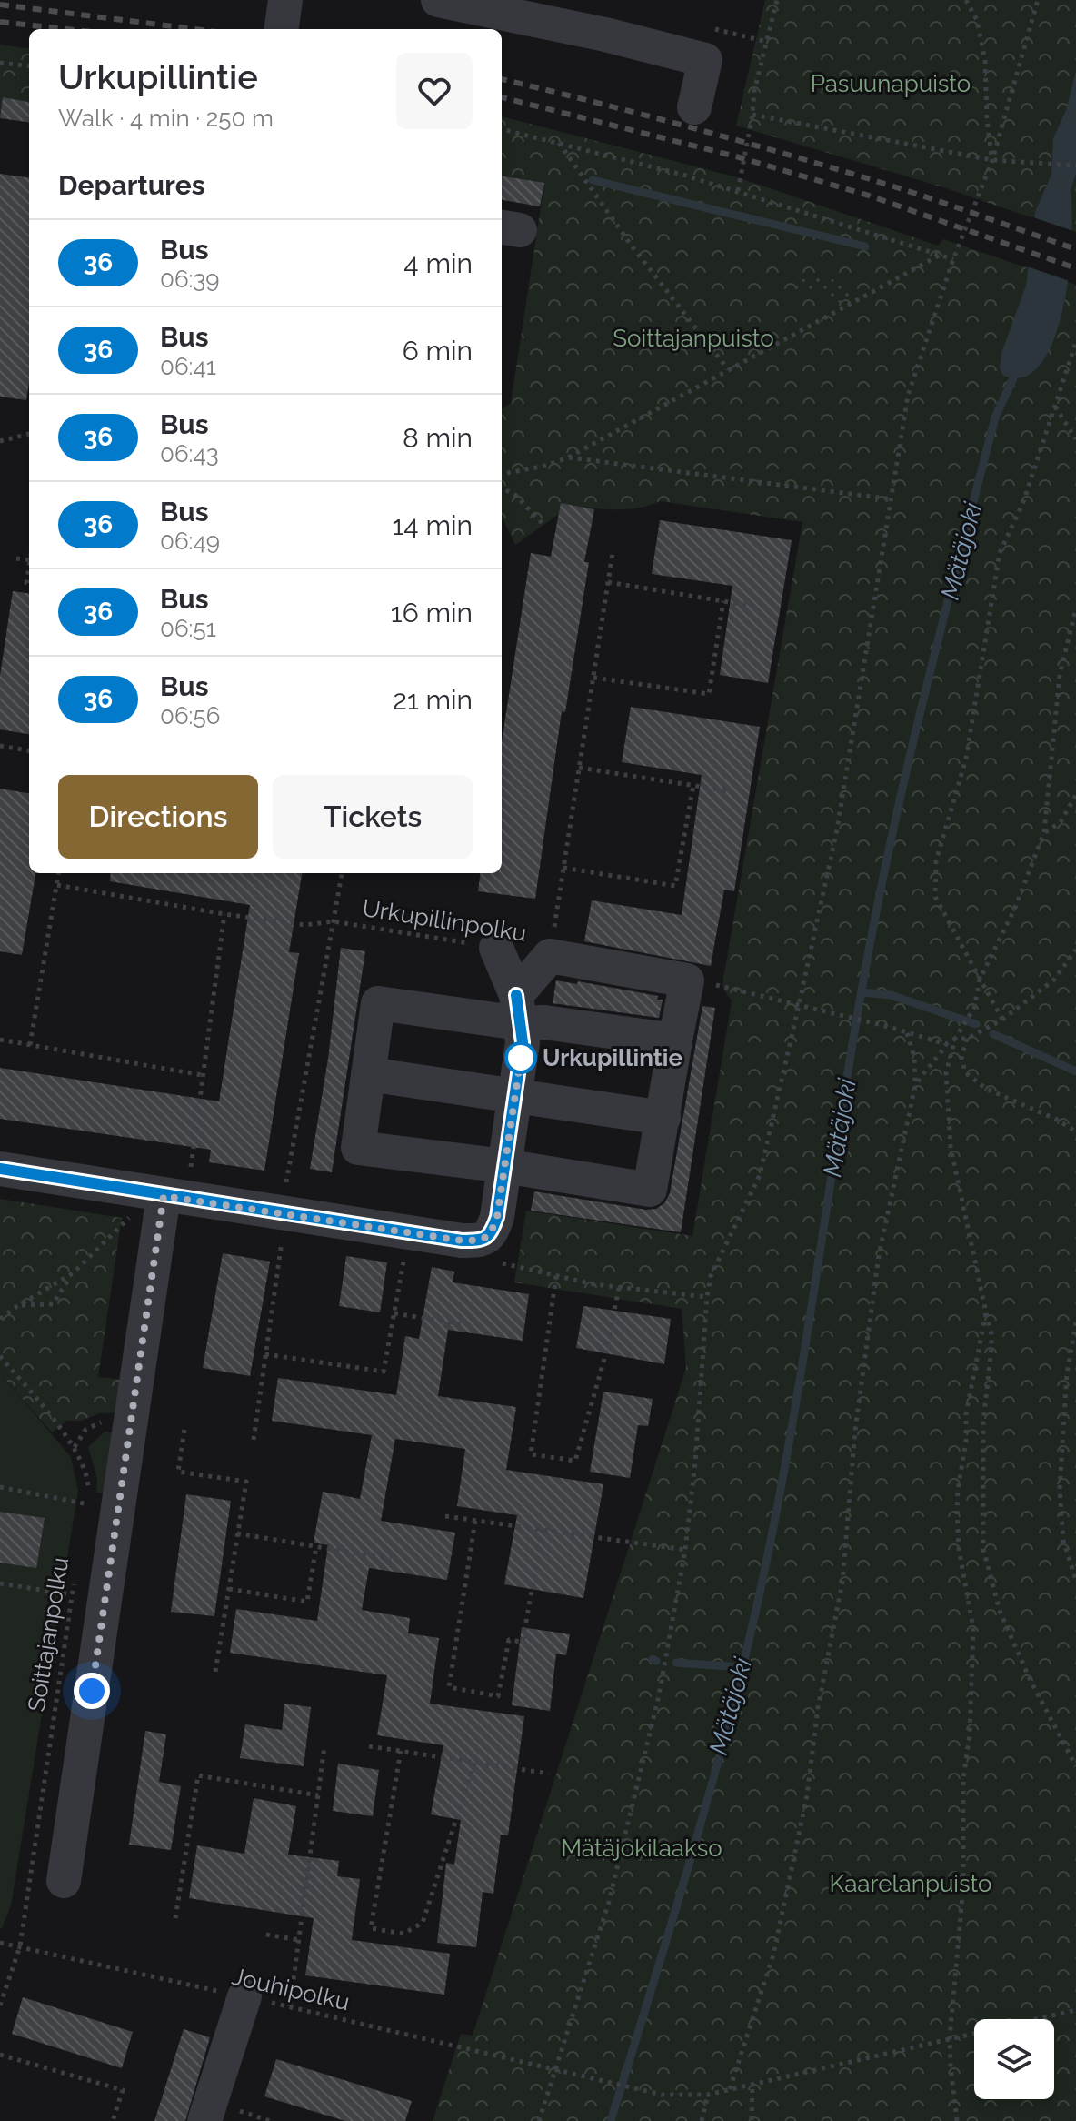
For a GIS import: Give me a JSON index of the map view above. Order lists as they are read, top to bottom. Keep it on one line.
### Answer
{"streets":{"path":["Urkupillinpolku","Soittajanpolku","Jouhipolku"]},"crossings":[["Soittajanpolku","Jouhipolku"]],"water":["Mätäjoki"],"parks":["Pasuunapuisto","Soittajanpuisto","Mätäjokilaakso","Kaarelanpuisto"],"places":["Urkupillintie"],"lines":["bus line 36"],"page":{"heading":[["Urkupillintie","Walk · 4 min · 250 m"],"Departures"],"list":[{"mark":"36","name":"Bus","note":"06:39","value":"4 min"},{"mark":"36","name":"Bus","note":"06:41","value":"6 min"},{"mark":"36","name":"Bus","note":"06:43","value":"8 min"},{"mark":"36","name":"Bus","note":"06:49","value":"14 min"},{"mark":"36","name":"Bus","note":"06:51","value":"16 min"},{"mark":"36","name":"Bus","note":"06:56","value":"21 min"}],"buttons":["Directions","Tickets"]}}
